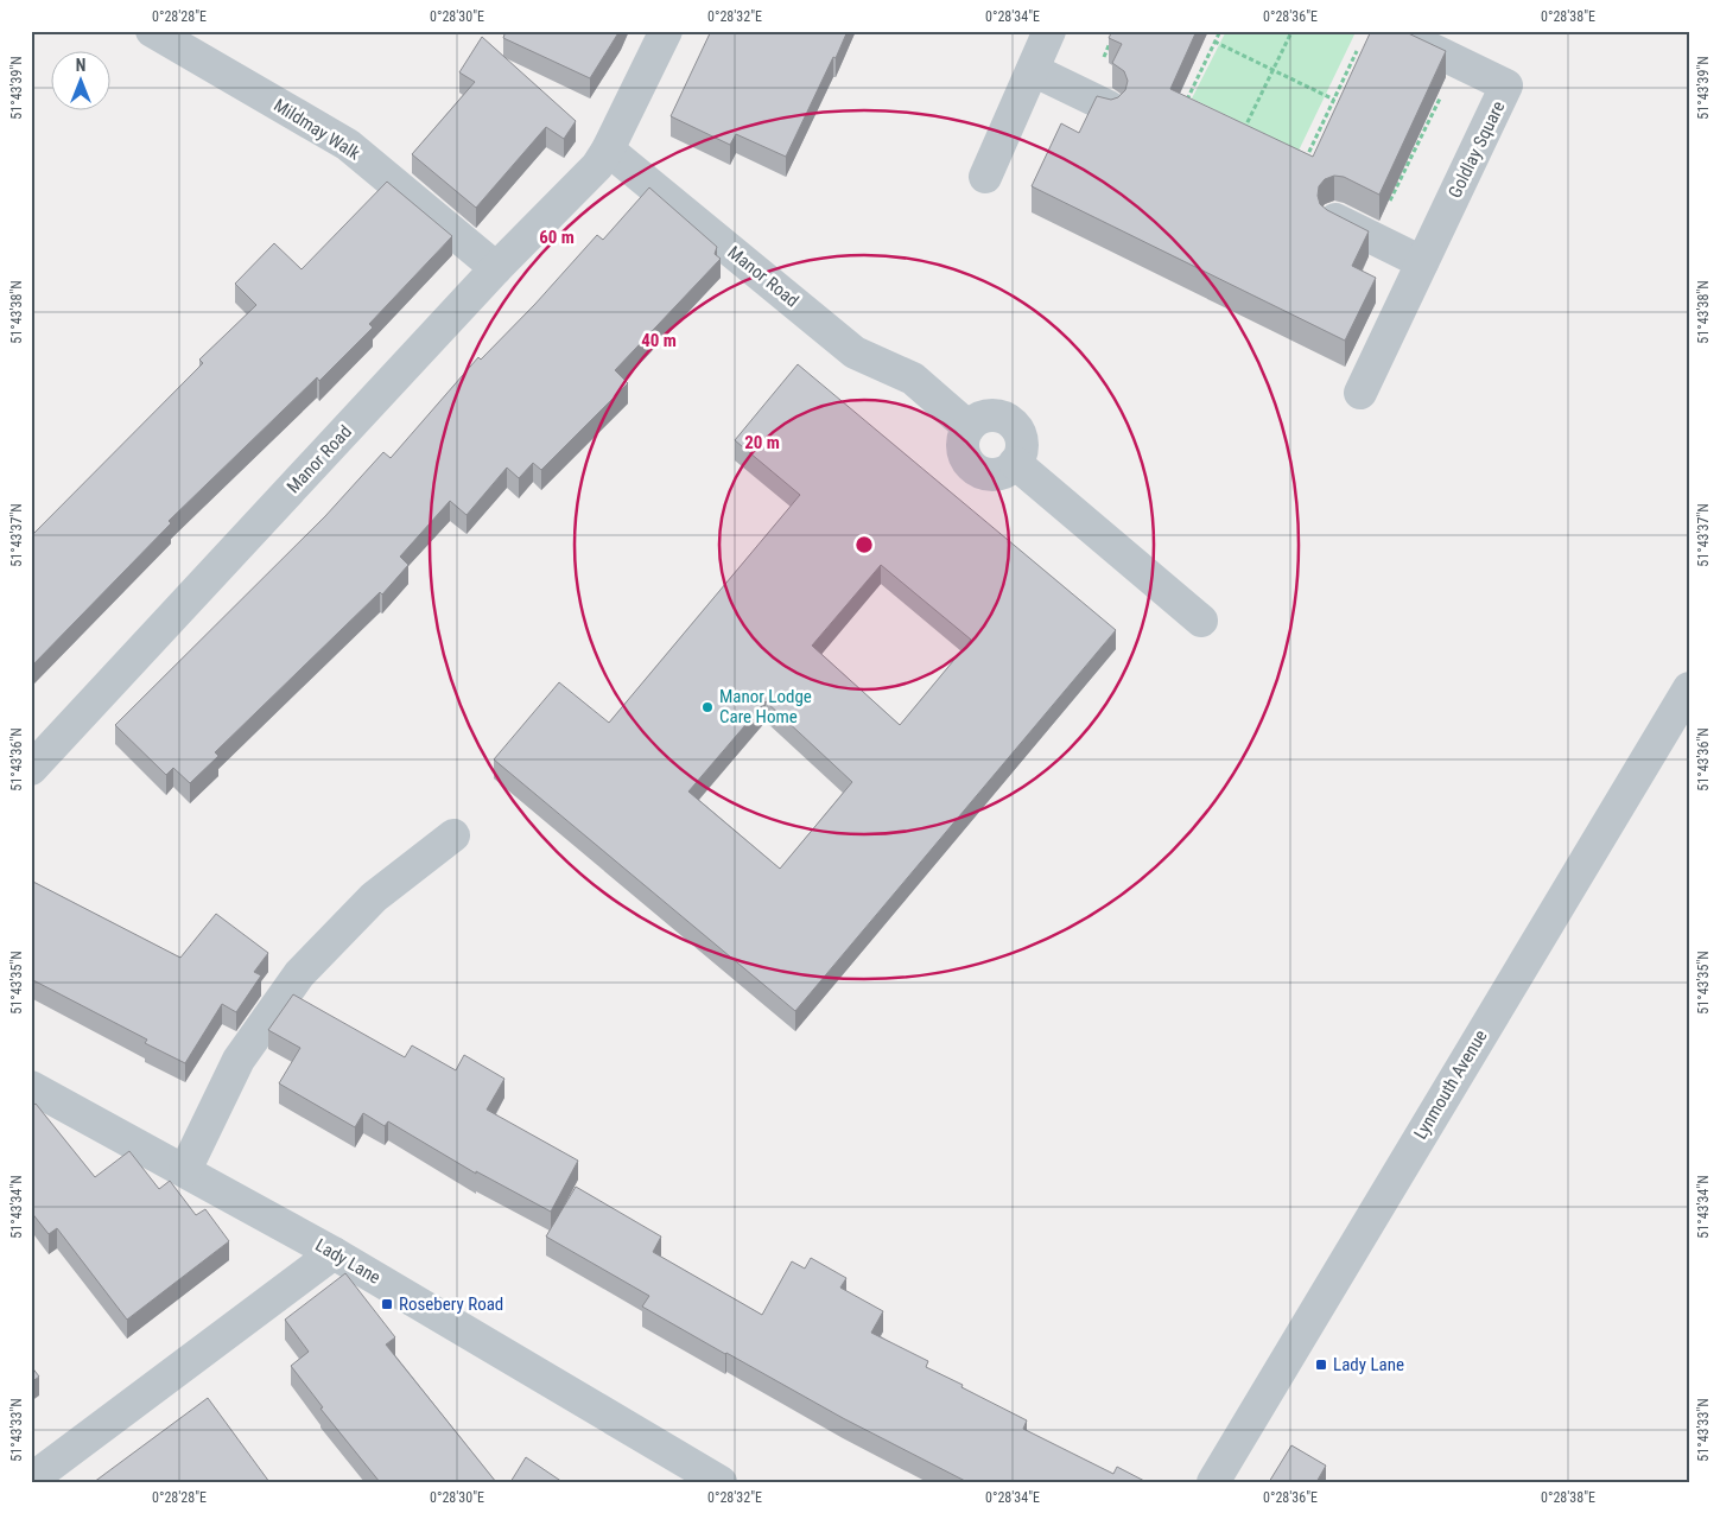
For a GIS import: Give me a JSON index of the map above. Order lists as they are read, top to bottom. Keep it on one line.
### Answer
{"streets":{"street":["Mildmay Walk","Goldlay Square","Manor Road","Lynmouth Avenue","Lady Lane"]},"crossings":[["Mildmay Walk","Manor Road"]],"places":{"other":["Manor Lodge Care Home"],"transit":["Rosebery Road","Lady Lane"]},"north":"top","coordinates":["0°28'28\"E","0°28'30\"E","0°28'32\"E","0°28'34\"E","0°28'36\"E","0°28'38\"E","51°43'39\"N","51°43'38\"N","51°43'37\"N","51°43'36\"N","51°43'35\"N","51°43'34\"N","51°43'33\"N"],"rings":["60 m","40 m","20 m"]}
